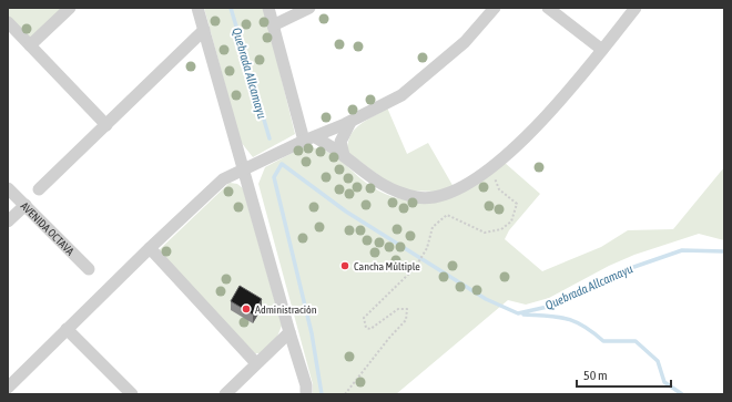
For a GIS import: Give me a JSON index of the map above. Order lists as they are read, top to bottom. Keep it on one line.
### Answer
{"streets":{"street":["AVENIDA OCTAVA"]},"water":["Quebrada Allcamayu"],"places":["Cancha Múltiple","Administración"],"scale_bar":"50 m"}
